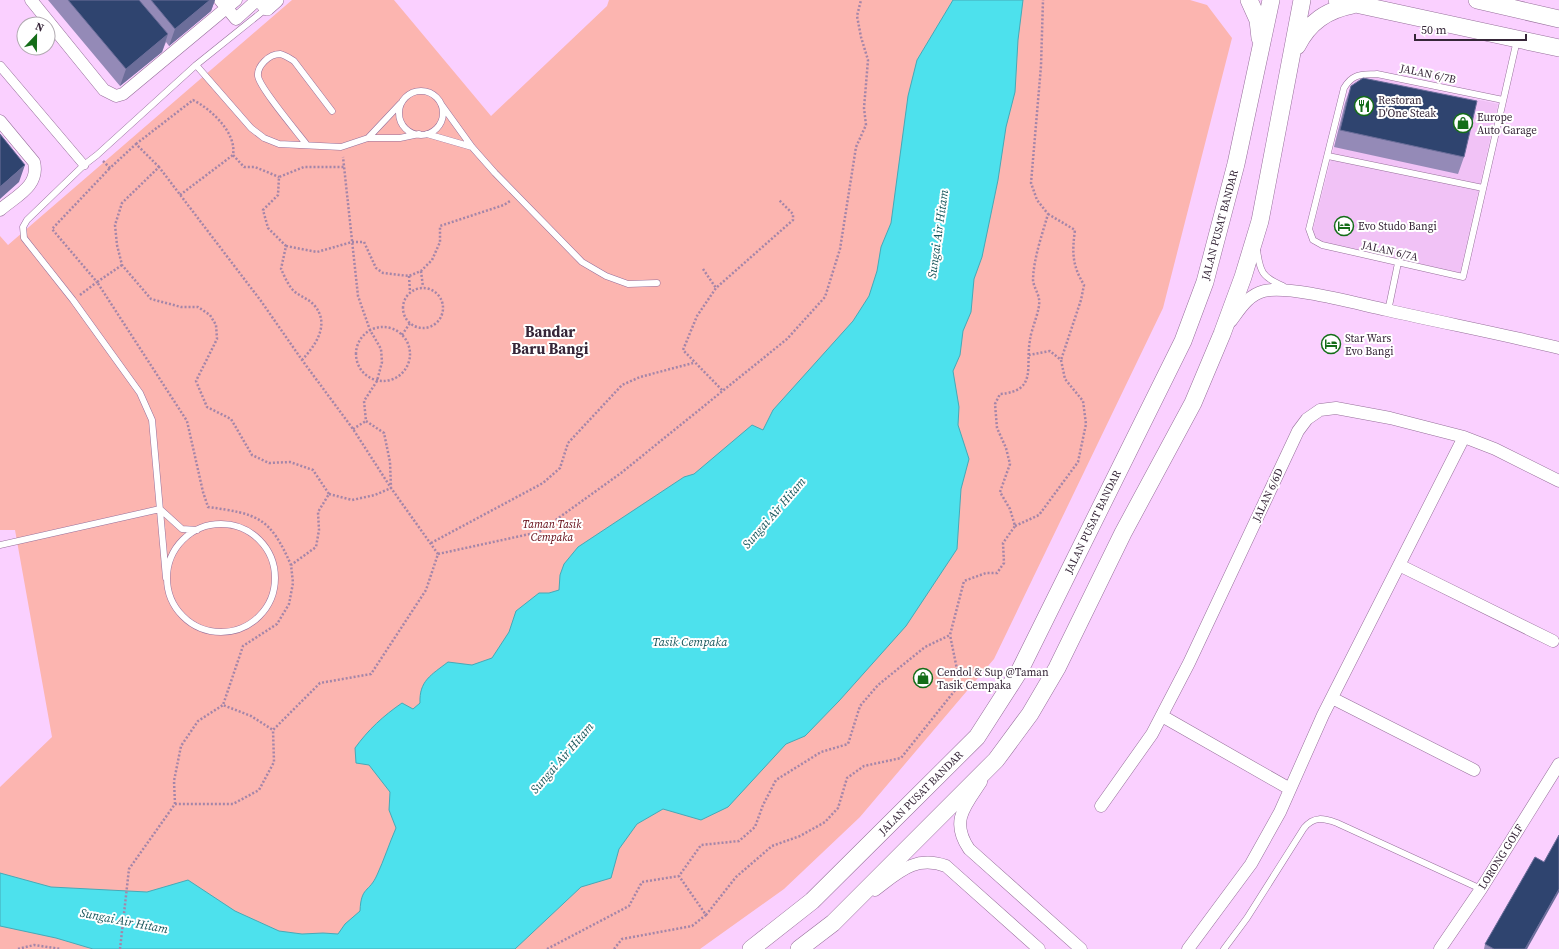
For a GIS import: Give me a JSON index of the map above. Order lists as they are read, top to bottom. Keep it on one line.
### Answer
{"streets":{"main road":["JALAN PUSAT BANDAR"],"street":["JALAN 6/6D","LORONG GOLF"],"lane":["JALAN 6/7B","JALAN 6/7A"]},"crossings":[["JALAN 6/7B","JALAN 6/7A"]],"districts":["Bandar Baru Bangi"],"water":["Sungai Air Hitam","Tasik Cempaka"],"parks":["Taman Tasik Cempaka"],"places":{"restaurant":["Restoran D'One Steak"],"shop":["Europe Auto Garage","Cendol & Sup @Taman Tasik Cempaka"],"hotel":["Evo Studo Bangi","Star Wars Evo Bangi"]},"scale_bar":"50 m","north":"top"}
